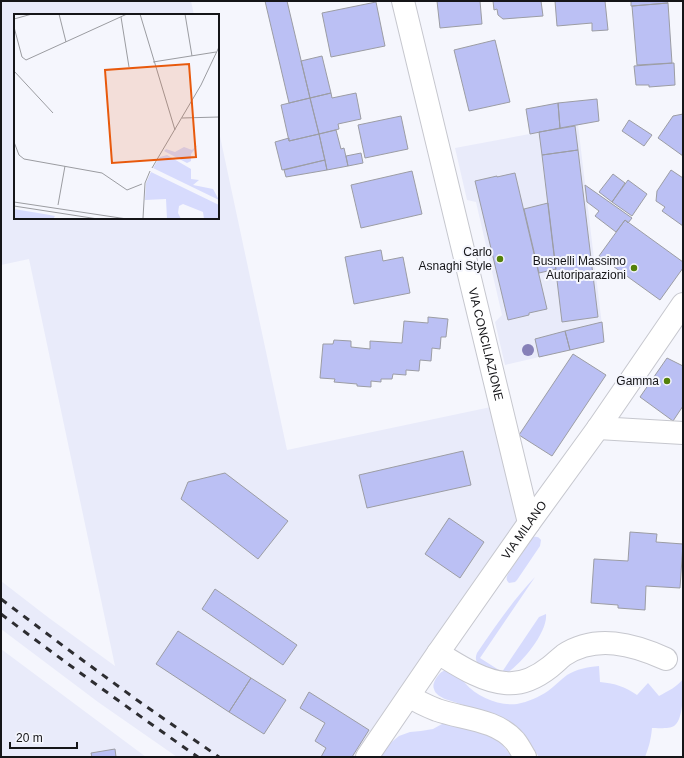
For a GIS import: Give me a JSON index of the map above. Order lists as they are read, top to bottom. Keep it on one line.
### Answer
{"streets":{"street":["VIA CONCILIAZIONE","VIA MILANO"]},"crossings":[["VIA CONCILIAZIONE","VIA MILANO"]],"places":["Carlo Asnaghi Style","Busnelli Massimo Autoriparazioni","Gamma"],"scale_bar":"20 m"}
